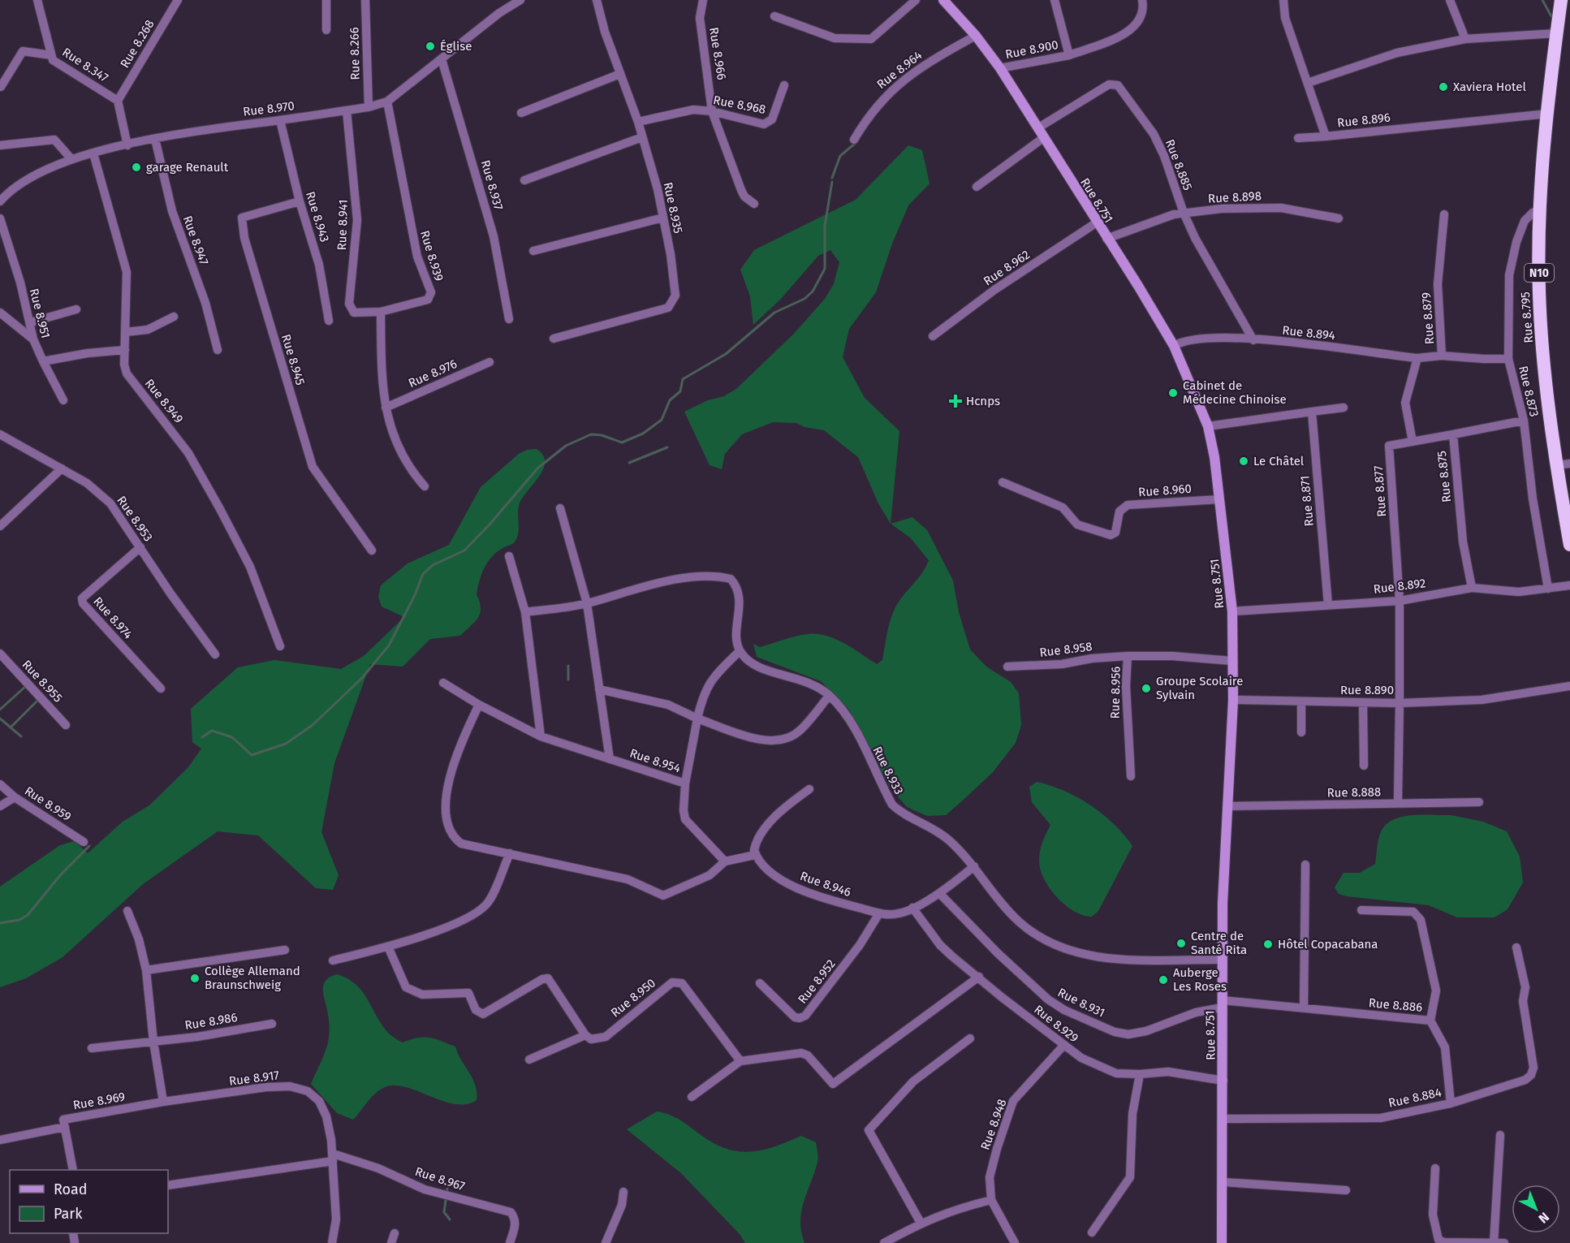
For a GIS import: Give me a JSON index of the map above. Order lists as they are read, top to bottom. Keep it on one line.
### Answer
{"streets":{"highway":["N10","Rue 8.795"],"main road":["Rue 8.751"],"street":["Rue 8.268","Rue 8.900","Rue 8.266","Rue 8.966","Rue 8.347","Rue 8.964","Rue 8.968","Rue 8.970","Rue 8.896","Rue 8.885","Rue 8.937","Rue 8.898","Rue 8.935","Rue 8.943","Rue 8.941","Rue 8.947","Rue 8.939","Rue 8.962","Rue 8.951","Rue 8.879","Rue 8.894","Rue 8.945","Rue 8.976","Rue 8.873","Rue 8.949","Rue 8.875","Rue 8.960","Rue 8.877","Rue 8.871","Rue 8.953","Rue 8.892","Rue 8.974","Rue 8.958","Rue 8.955","Rue 8.890","Rue 8.956","Rue 8.954","Rue 8.933","Rue 8.888","Rue 8.959","Rue 8.946","Rue 8.952","Rue 8.950","Rue 8.931","Rue 8.886","Rue 8.986","Rue 8.929","Rue 8.917","Rue 8.884","Rue 8.969","Rue 8.948","Rue 8.967"]},"crossings":[["Rue 8.268","Rue 8.347"],["Rue 8.900","Rue 8.751"],["Rue 8.266","Rue 8.970"],["Rue 8.966","Rue 8.968"],["Rue 8.964","Rue 8.751"],["Rue 8.968","Rue 8.935"],["Rue 8.970","Rue 8.937"],["Rue 8.970","Rue 8.943"],["Rue 8.970","Rue 8.941"],["Rue 8.970","Rue 8.947"],["Rue 8.970","Rue 8.939"],["Rue 8.970","Rue 8.949"],["Rue 8.896","Rue 8.795"],["Rue 8.885","Rue 8.898"],["Rue 8.885","Rue 8.751"],["Rue 8.885","Rue 8.894"],["Rue 8.898","Rue 8.751"],["Rue 8.751","Rue 8.962"],["Rue 8.751","Rue 8.894"],["Rue 8.751","Rue 8.960"],["Rue 8.751","Rue 8.892"],["Rue 8.751","Rue 8.890"],["Rue 8.751","Rue 8.956"],["Rue 8.751","Rue 8.933"],["Rue 8.751","Rue 8.888"],["Rue 8.751","Rue 8.931"],["Rue 8.751","Rue 8.886"],["Rue 8.751","Rue 8.929"],["Rue 8.751","Rue 8.884"],["Rue 8.943","Rue 8.945"],["Rue 8.941","Rue 8.939"],["Rue 8.795","Rue 8.873"],["Rue 8.879","Rue 8.894"],["Rue 8.879","Rue 8.873"],["Rue 8.873","Rue 8.875"],["Rue 8.873","Rue 8.892"],["Rue 8.875","Rue 8.877"],["Rue 8.875","Rue 8.892"],["Rue 8.877","Rue 8.892"],["Rue 8.877","Rue 8.890"],["Rue 8.871","Rue 8.892"],["Rue 8.953","Rue 8.974"],["Rue 8.892","Rue 8.890"],["Rue 8.958","Rue 8.956"],["Rue 8.954","Rue 8.933"],["Rue 8.933","Rue 8.946"],["Rue 8.946","Rue 8.952"],["Rue 8.946","Rue 8.931"],["Rue 8.946","Rue 8.929"],["Rue 8.931","Rue 8.886"],["Rue 8.929","Rue 8.948"],["Rue 8.917","Rue 8.969"],["Rue 8.917","Rue 8.967"]],"places":{"other":["Église","Xaviera Hotel","garage Renault","Cabinet de Médecine Chinoise","Le Châtel","Groupe Scolaire Sylvain","Centre de Santé Rita","Hôtel Copacabana","Collège Allemand Braunschweig","Auberge Les Roses"],"health":["Hcnps"]},"legend":["Road","Park"],"north":"bottom right"}
